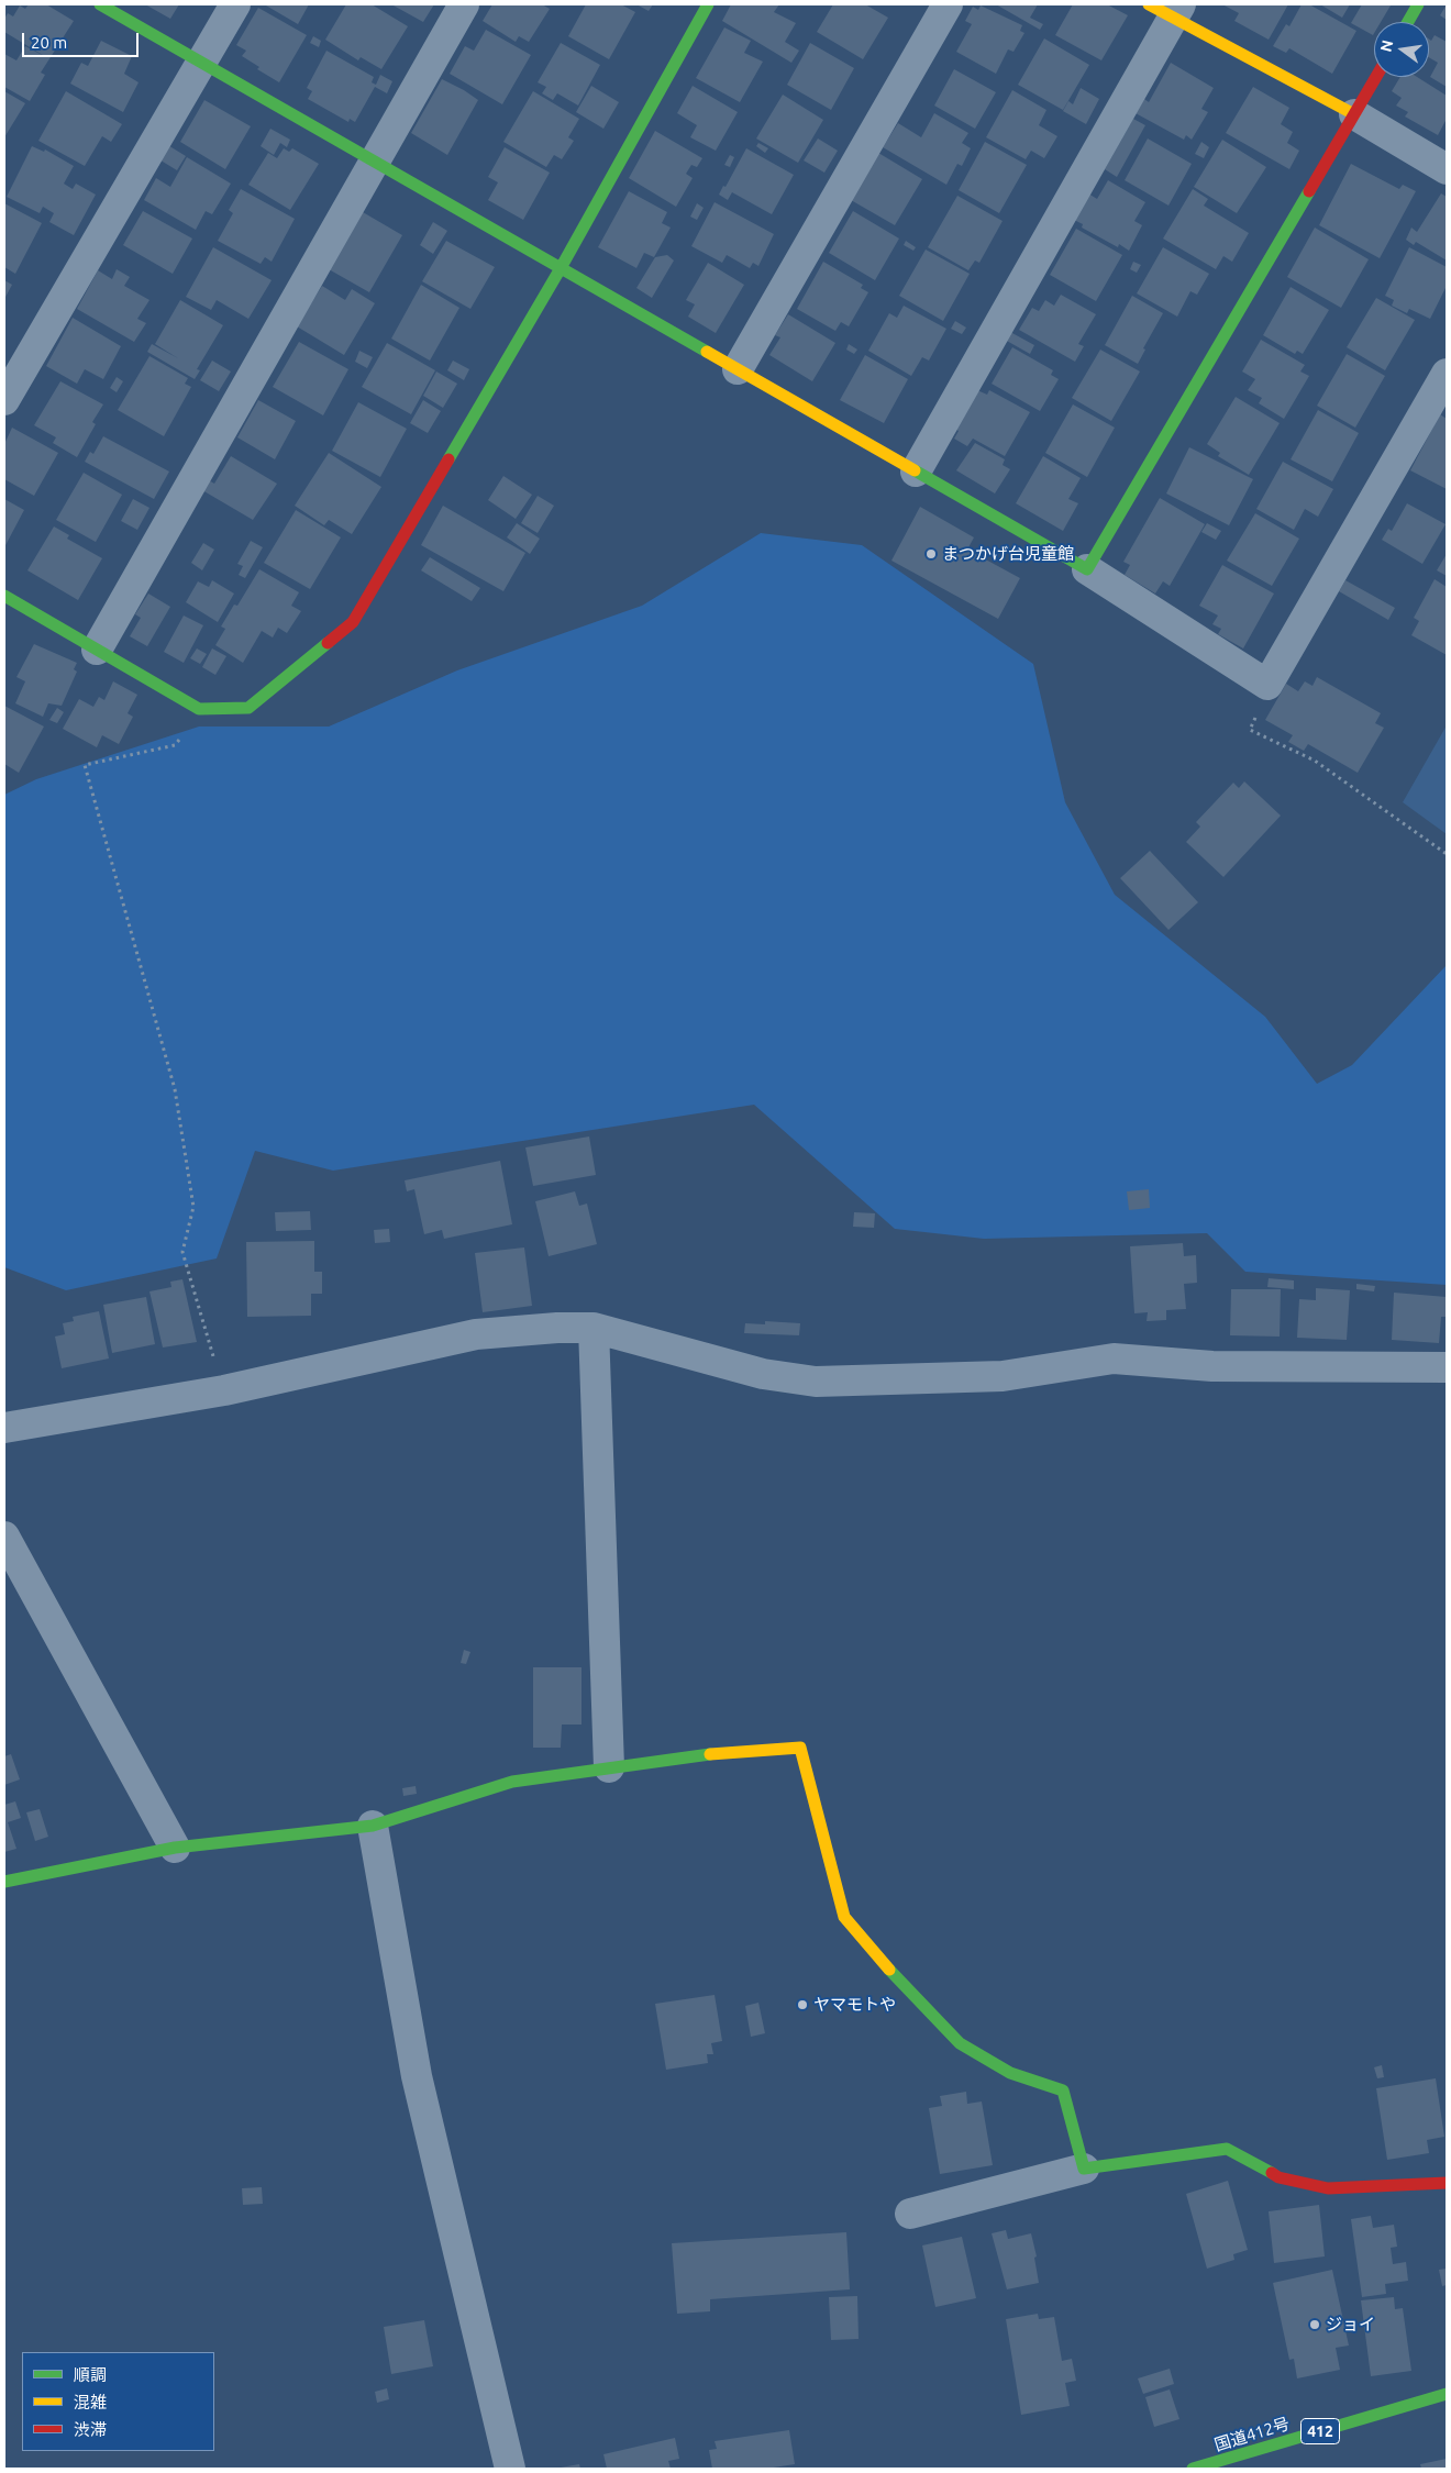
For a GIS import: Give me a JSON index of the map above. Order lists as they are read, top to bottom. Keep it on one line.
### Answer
{"streets":{"main road":["412","国道412号"]},"places":["まつかげ台児童館","ヤマモトや","ジョイ"],"legend":["順調","混雑","渋滞"],"scale_bar":"20 m","north":"left"}
